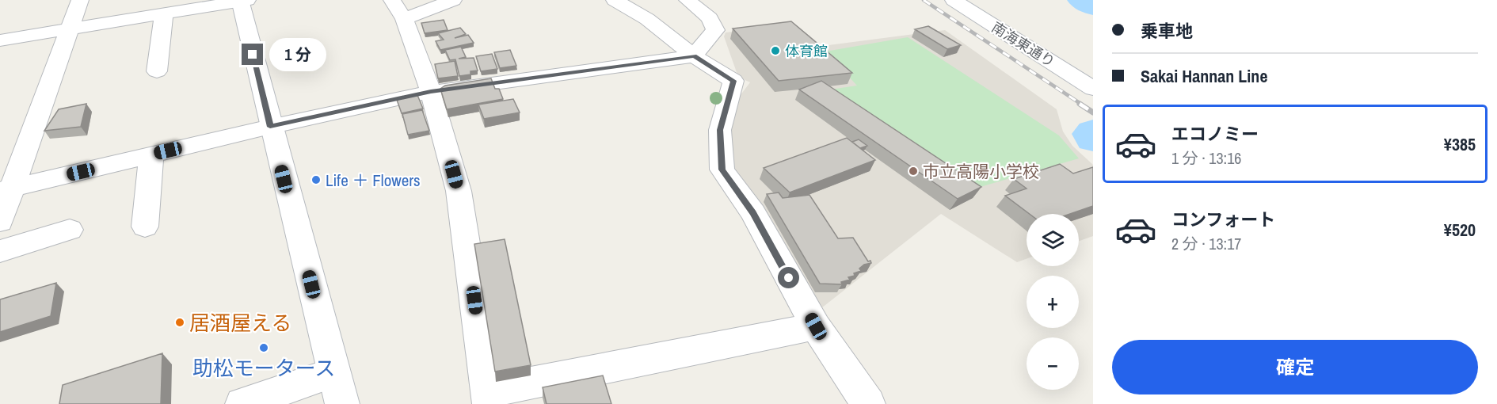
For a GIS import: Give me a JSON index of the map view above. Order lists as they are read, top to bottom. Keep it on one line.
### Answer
{"streets":{"street":["南海東通り"]},"places":["体育館","市立高陽小学校","Life ＋ Flowers","居酒屋える","助松モータース"],"page":{"banner":["乗車地","Sakai Hannan Line"],"bubble":"1 分","list":[{"name":"エコノミー","note":"1 分 · 13:16","value":"¥385"},{"name":"コンフォート","note":"2 分 · 13:17","value":"¥520"}],"map_buttons":["+","−"],"buttons":"確定"}}
